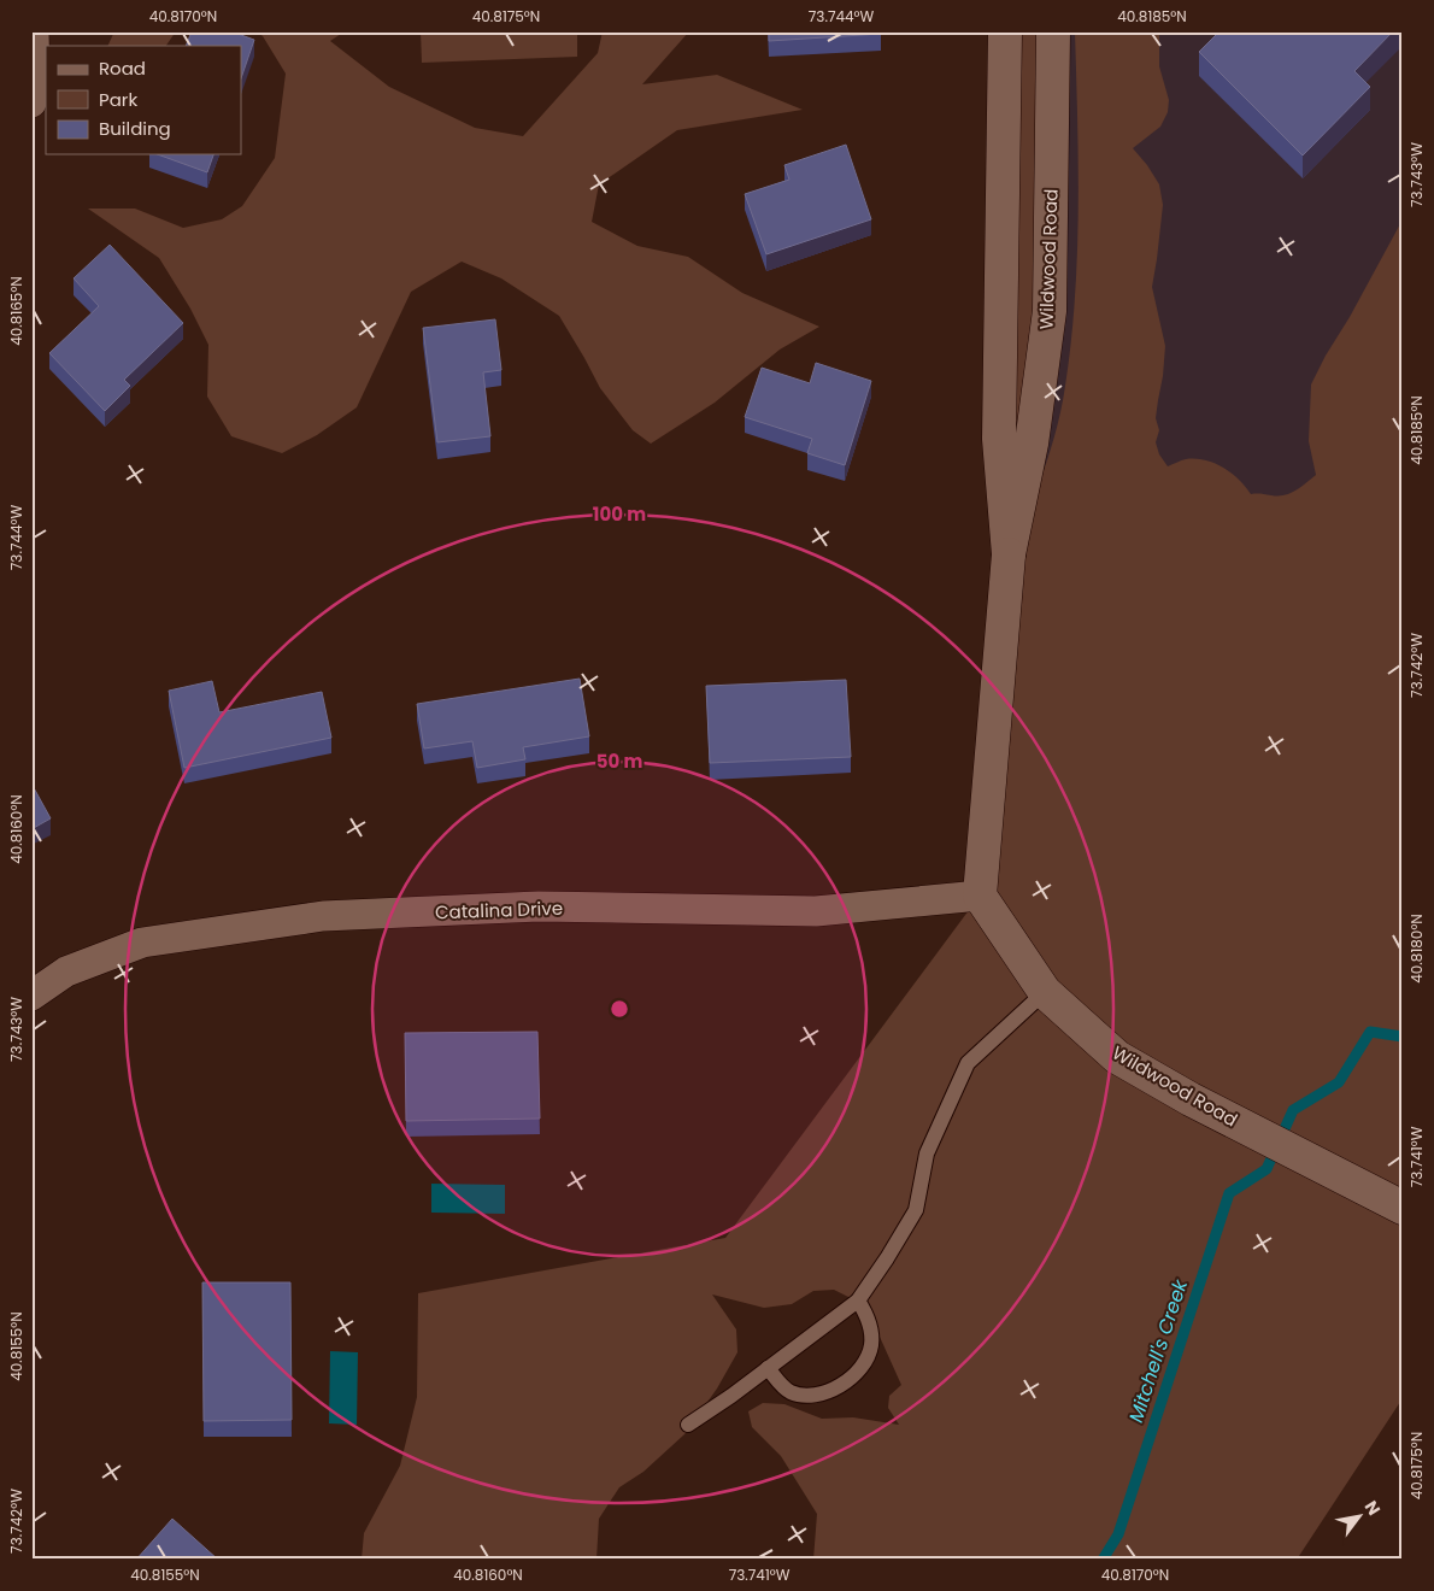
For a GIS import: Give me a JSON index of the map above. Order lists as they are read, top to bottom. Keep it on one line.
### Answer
{"streets":{"street":["Wildwood Road","Catalina Drive"]},"crossings":[["Wildwood Road","Catalina Drive"]],"water":["Mitchell's Creek"],"legend":["Road","Park","Building"],"north":"top right","coordinates":["40.8170°N","40.8175°N","73.744°W","40.8185°N","73.743°W","40.8165°N","73.742°W","40.8160°N","40.8180°N","73.741°W","40.8155°N"],"rings":["100 m","50 m"]}
